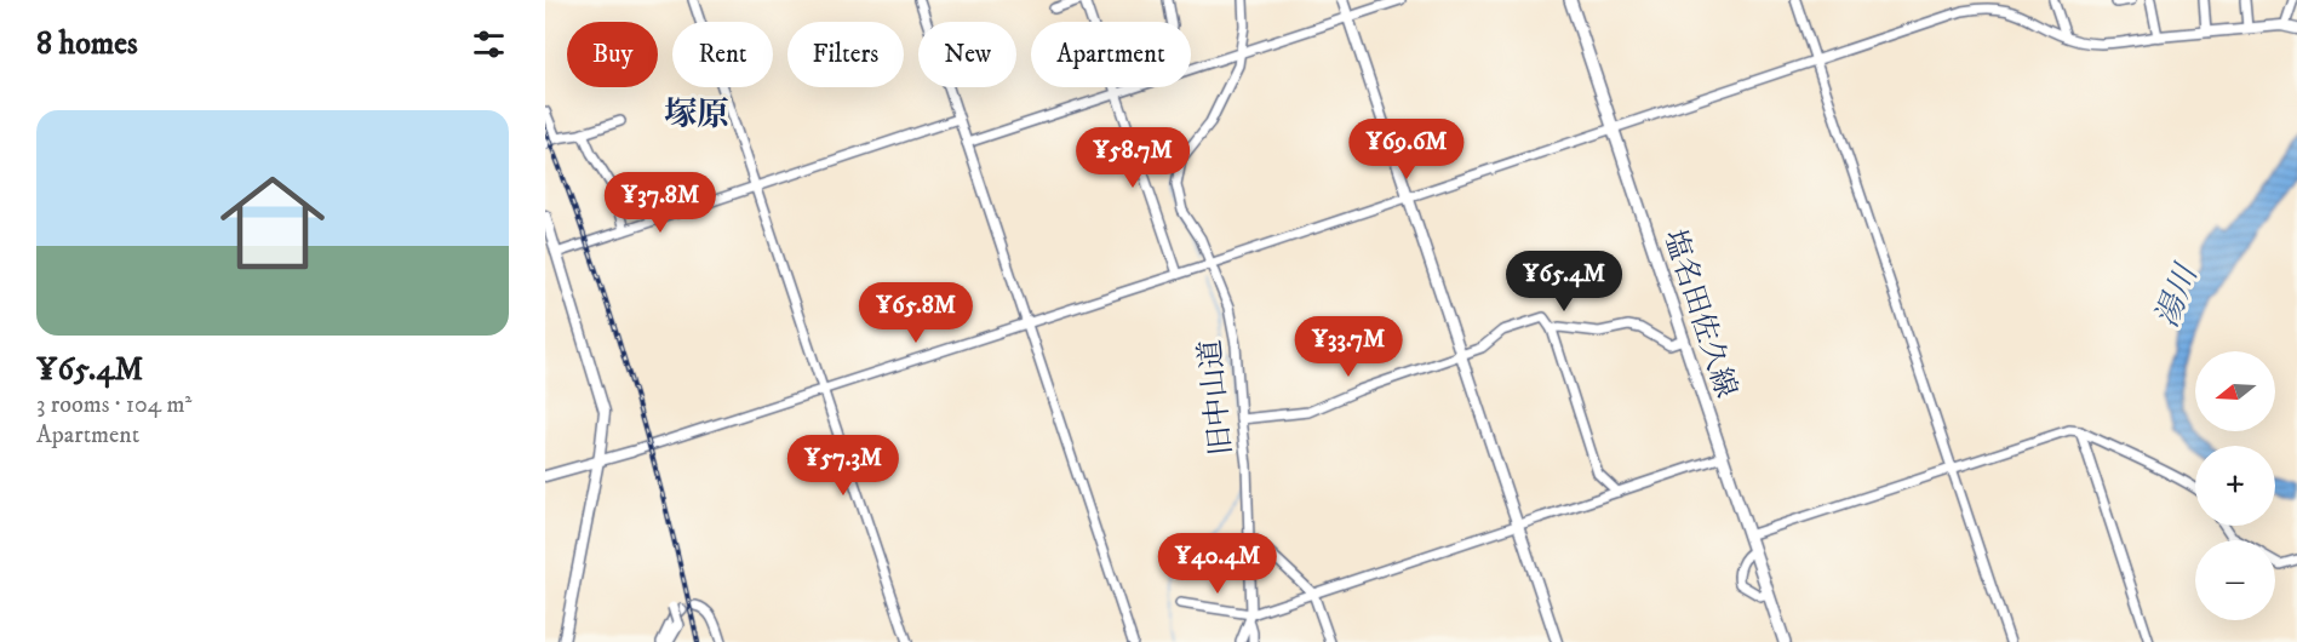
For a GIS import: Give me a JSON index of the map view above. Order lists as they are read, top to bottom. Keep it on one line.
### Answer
{"streets":{"main road":["塩名田佐久線"],"street":["旧中山道"]},"districts":["塚原"],"water":["湯川"],"north":"left","page":{"heading":"8 homes","chip":["Buy","Rent","Filters","New","Apartment"],"list":[{"name":"¥65.4M","note":"3 rooms · 104 m² · Apartment"}],"price":["¥69.6M","¥58.7M","¥37.8M","¥65.4M","¥65.8M","¥33.7M","¥57.3M","¥40.4M"],"map_buttons":["+","−"]}}
